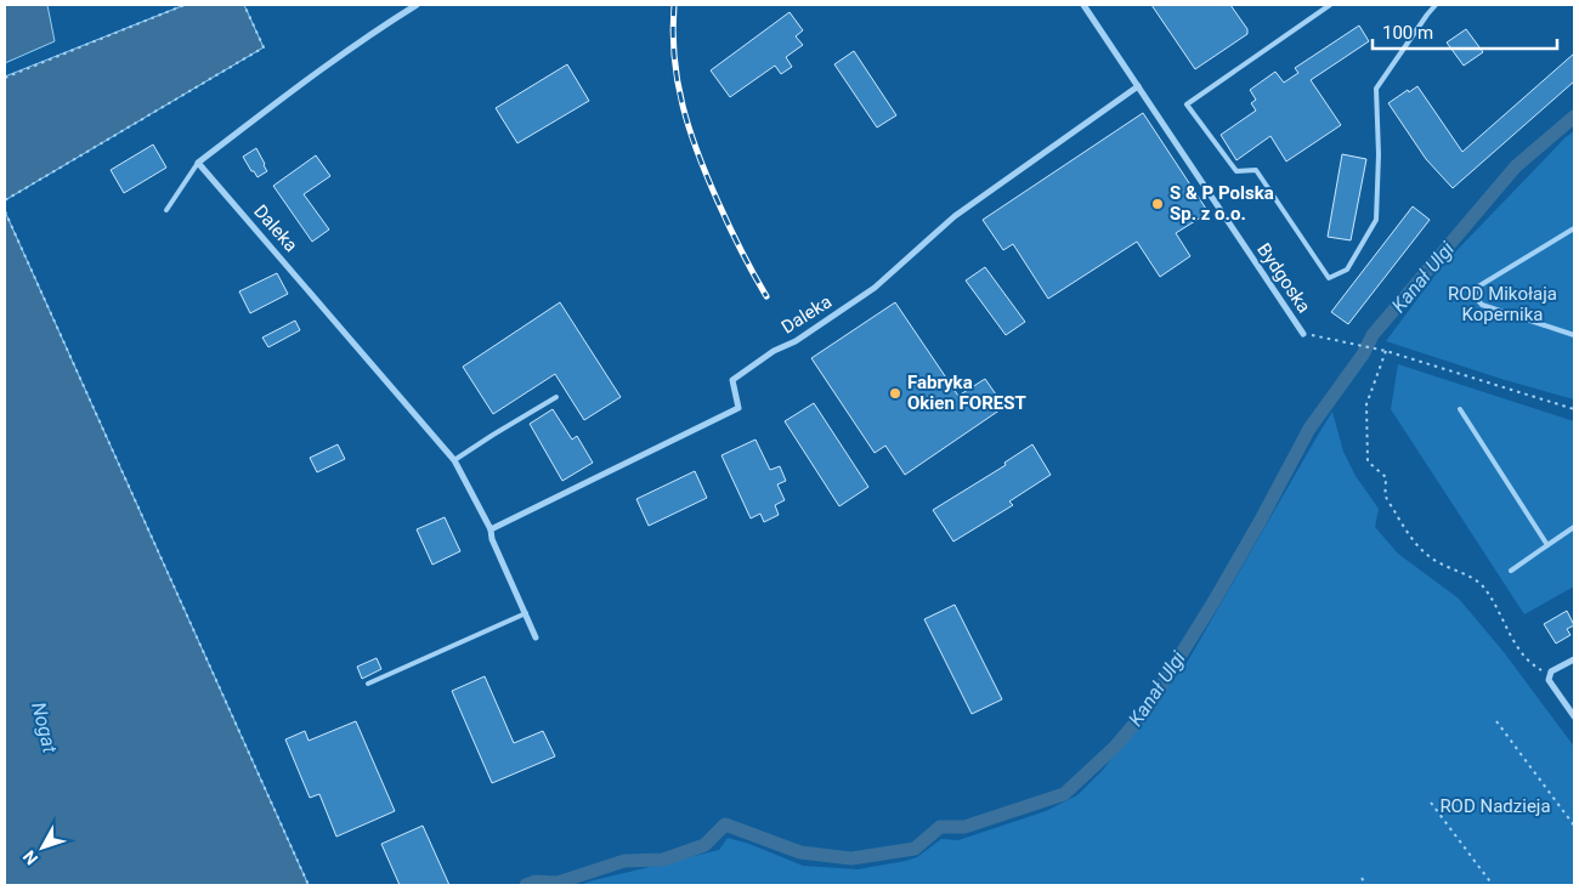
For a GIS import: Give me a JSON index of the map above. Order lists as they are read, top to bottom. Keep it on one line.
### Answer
{"streets":{"street":["Daleka","Bydgoska"]},"crossings":[["Daleka","Bydgoska"]],"water":["Kanał Ulgi","Nogat"],"parks":["ROD Mikołaja Kopernika","ROD Nadzieja"],"places":["S & P Polska Sp. z o.o.","Fabryka Okien FOREST"],"scale_bar":"100 m","north":"bottom left"}
